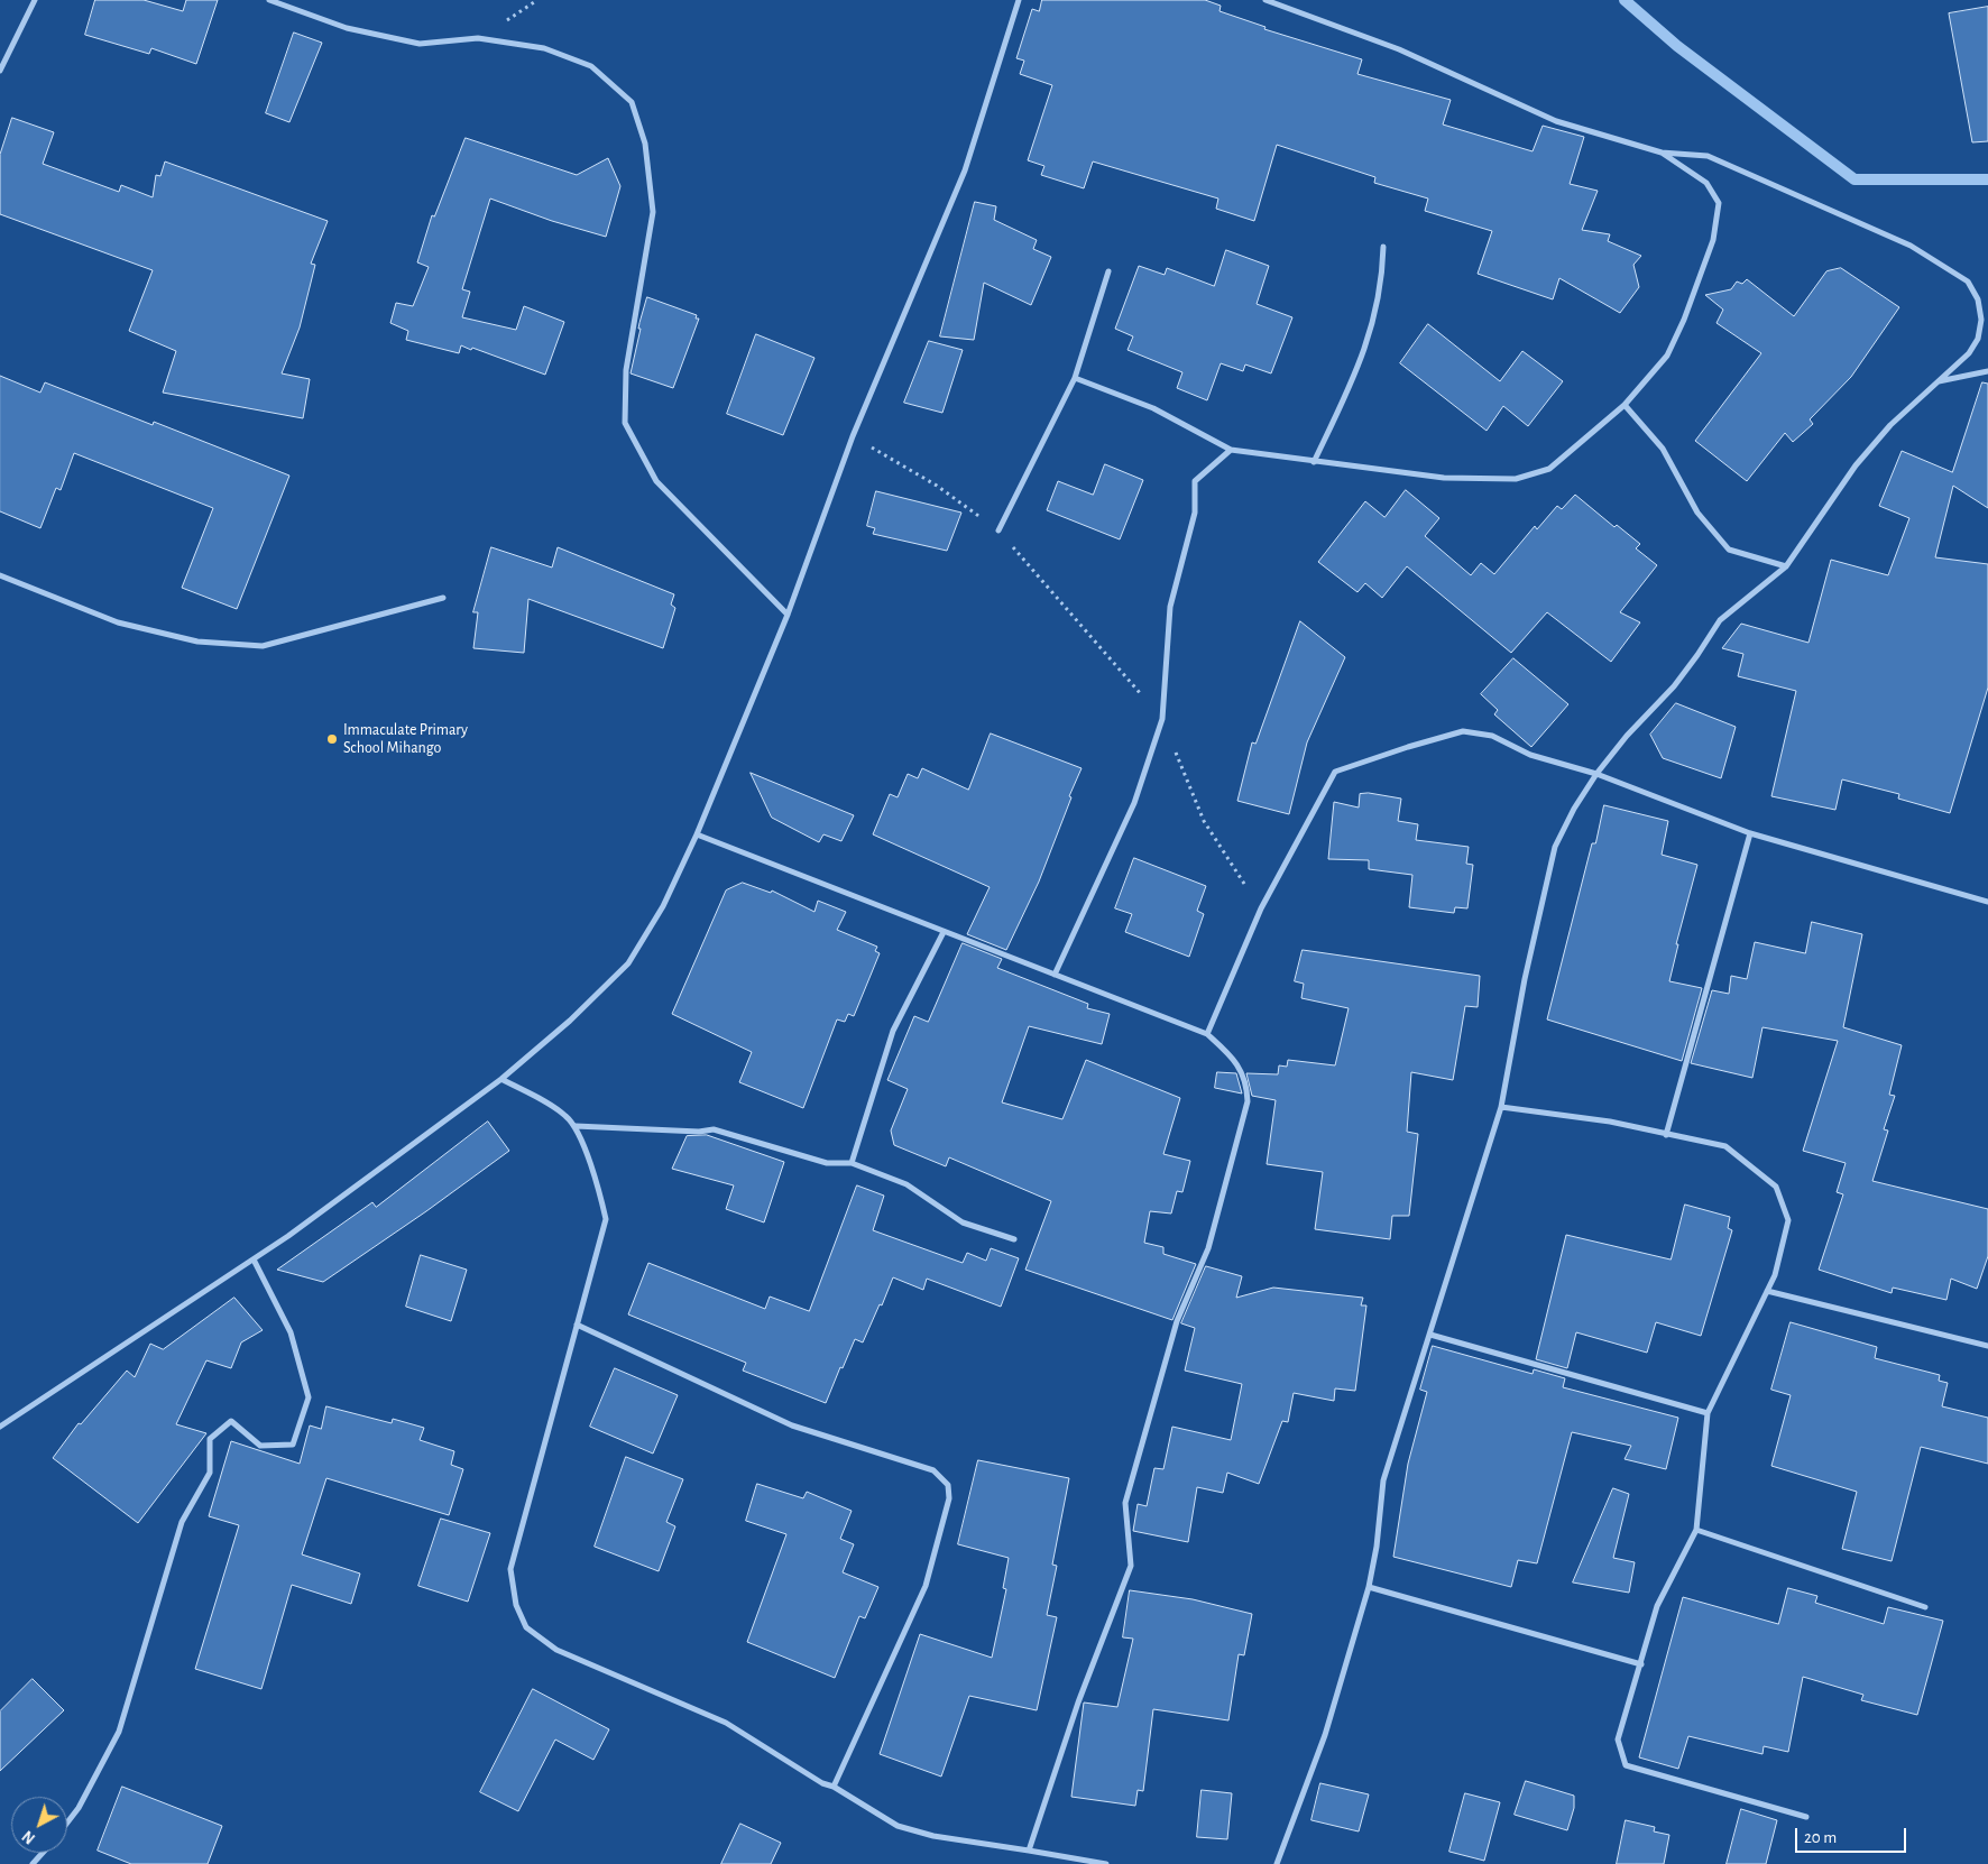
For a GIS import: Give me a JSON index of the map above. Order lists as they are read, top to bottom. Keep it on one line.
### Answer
{"places":["Immaculate Primary School Mihango"],"scale_bar":"20 m","north":"bottom left"}
